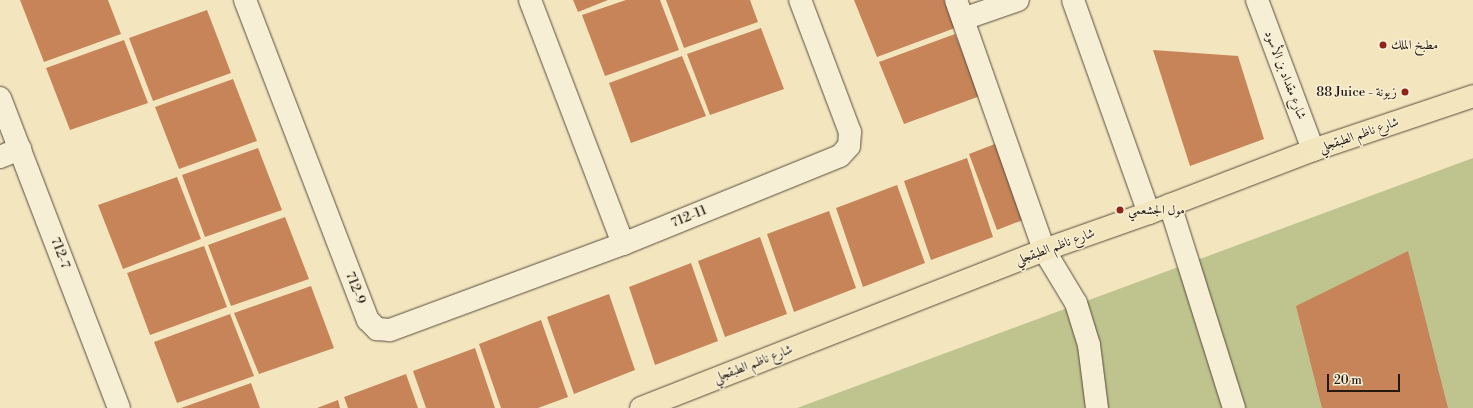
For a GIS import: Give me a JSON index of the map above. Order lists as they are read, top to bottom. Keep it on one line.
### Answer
{"streets":{"main road":["شارع ناظم الطبقجلي"],"street":["شارع مقداد بن الأسود","712-11","712-7","712-9"]},"crossings":[["شارع مقداد بن الأسود","شارع ناظم الطبقجلي"],["712-11","712-9"]],"places":["مطبخ الملك","88 Juice - زيونة","مول الجشعمي"],"scale_bar":"20 m"}
